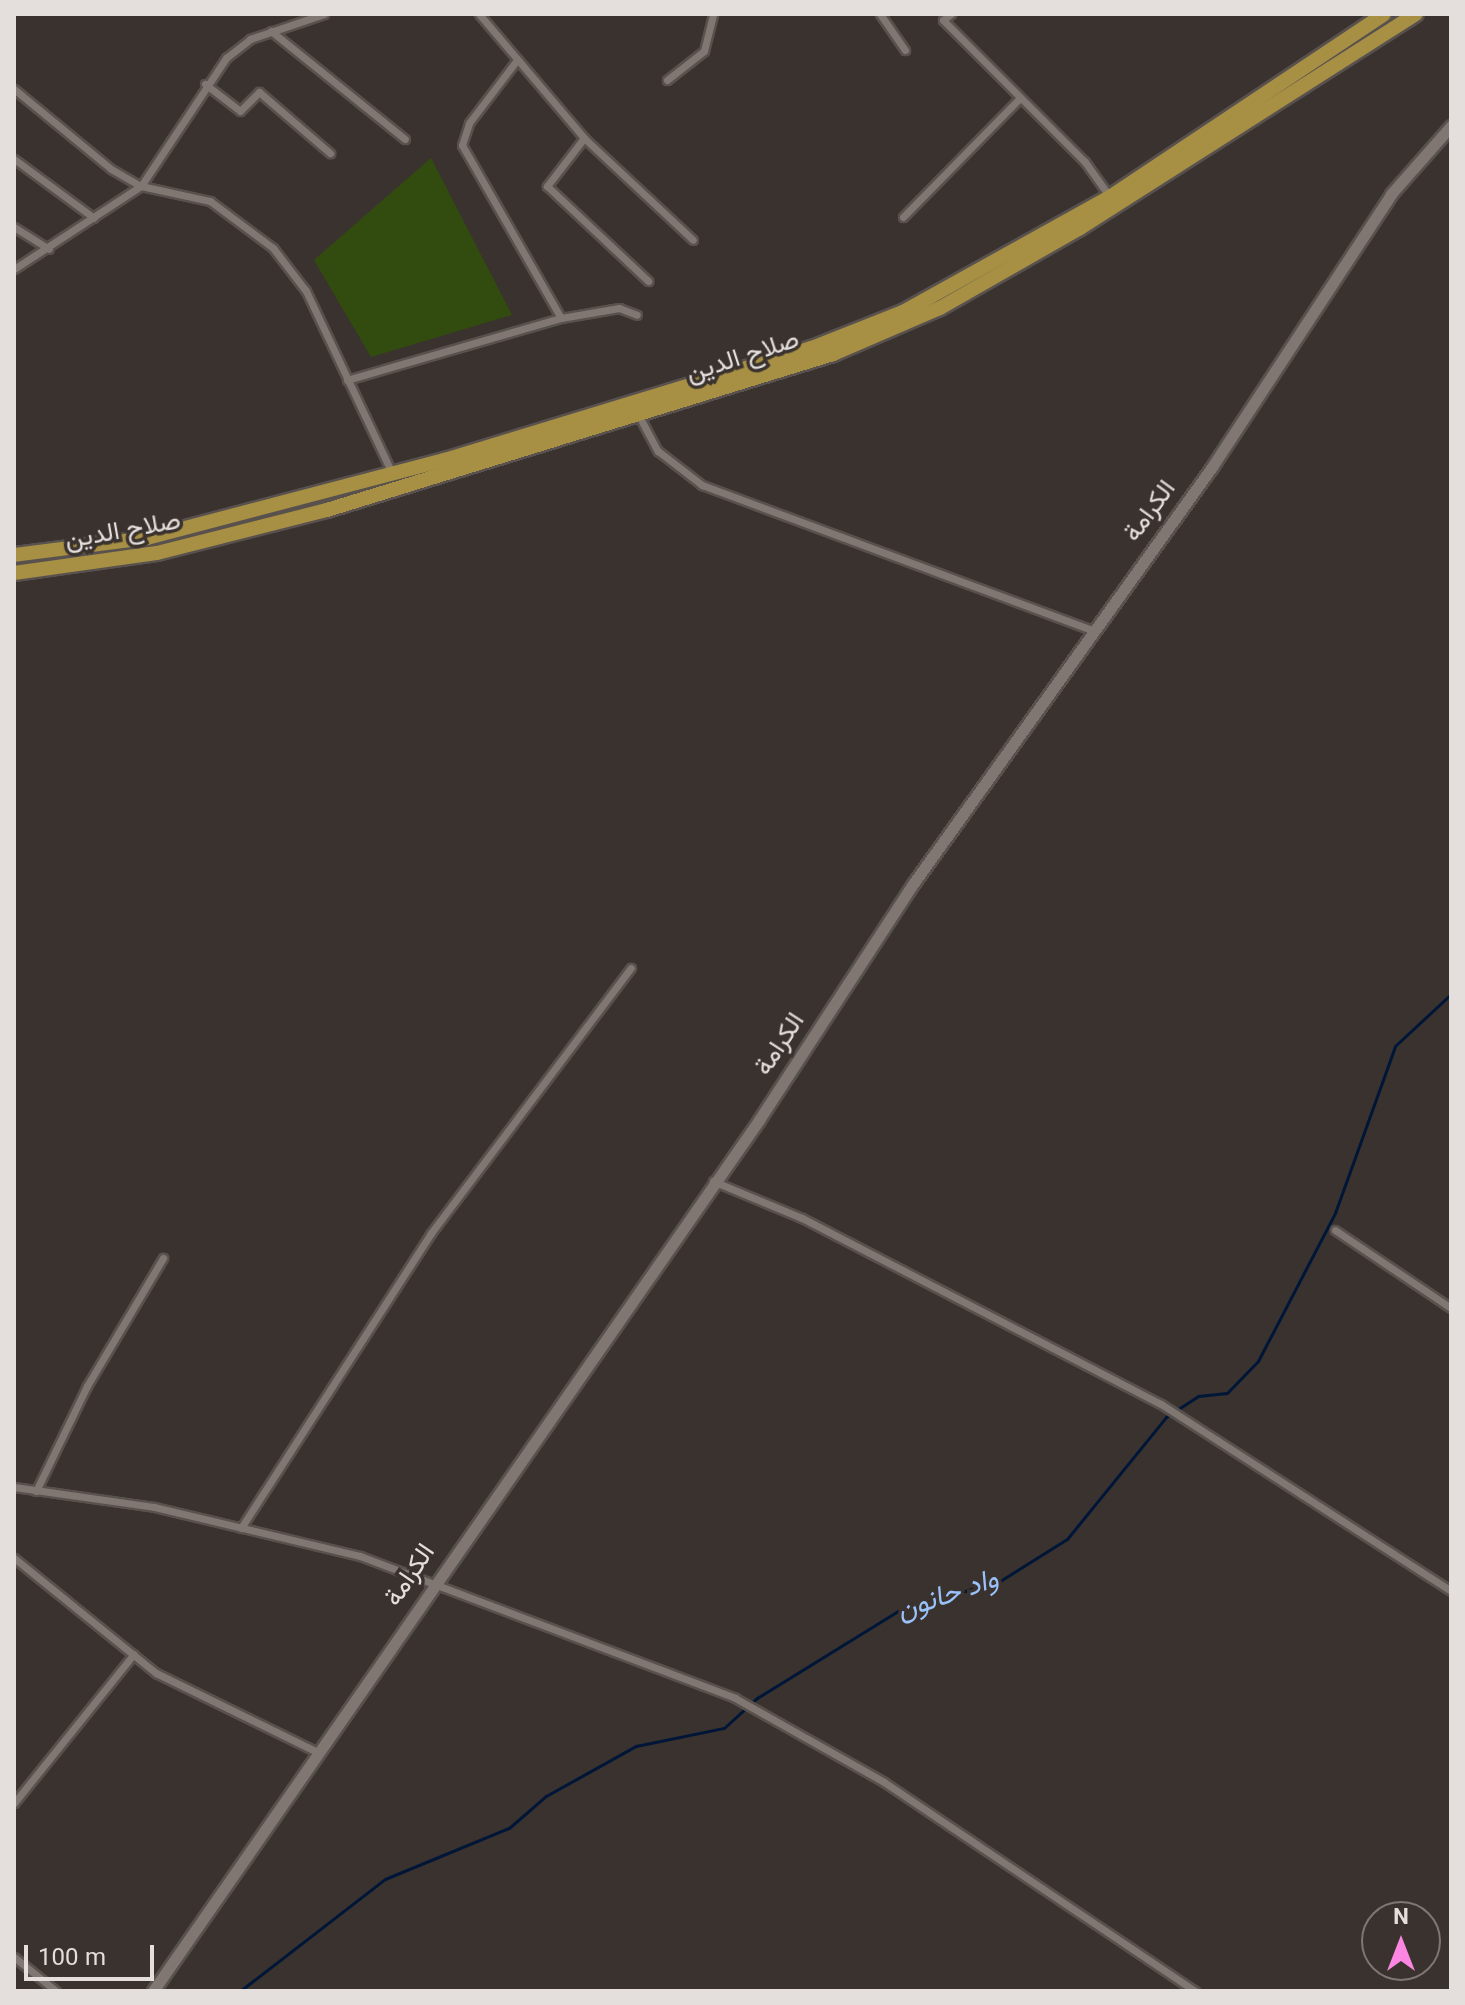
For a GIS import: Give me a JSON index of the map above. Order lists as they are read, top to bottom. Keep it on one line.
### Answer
{"streets":{"highway":["صلاح الدين"],"main road":["الكرامة"]},"water":["واد حانون"],"scale_bar":"100 m","north":"top"}
